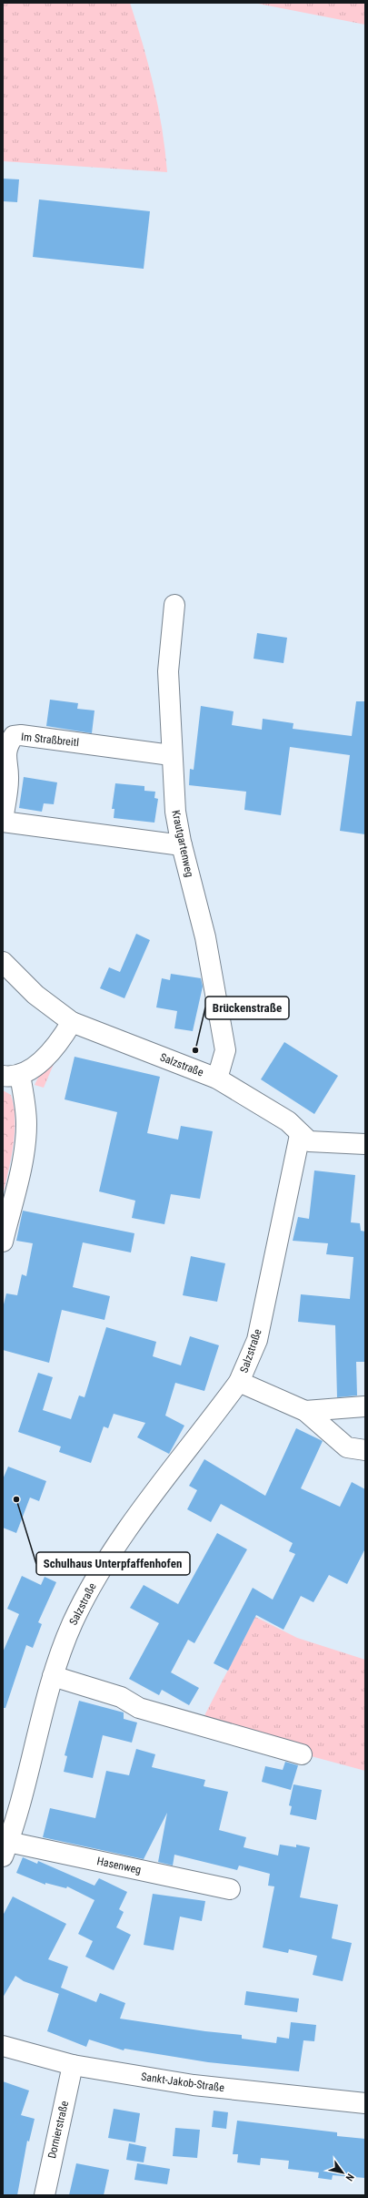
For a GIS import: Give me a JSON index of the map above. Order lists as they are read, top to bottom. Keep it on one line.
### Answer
{"streets":{"street":["Im Straßbreitl","Krautgartenweg","Salzstraße","Hasenweg","Sankt-Jakob-Straße","Dornierstraße"]},"crossings":[["Im Straßbreitl","Krautgartenweg"],["Krautgartenweg","Salzstraße"],["Salzstraße","Hasenweg"],["Sankt-Jakob-Straße","Dornierstraße"]],"places":["Brückenstraße","Schulhaus Unterpfaffenhofen"],"north":"bottom right"}
